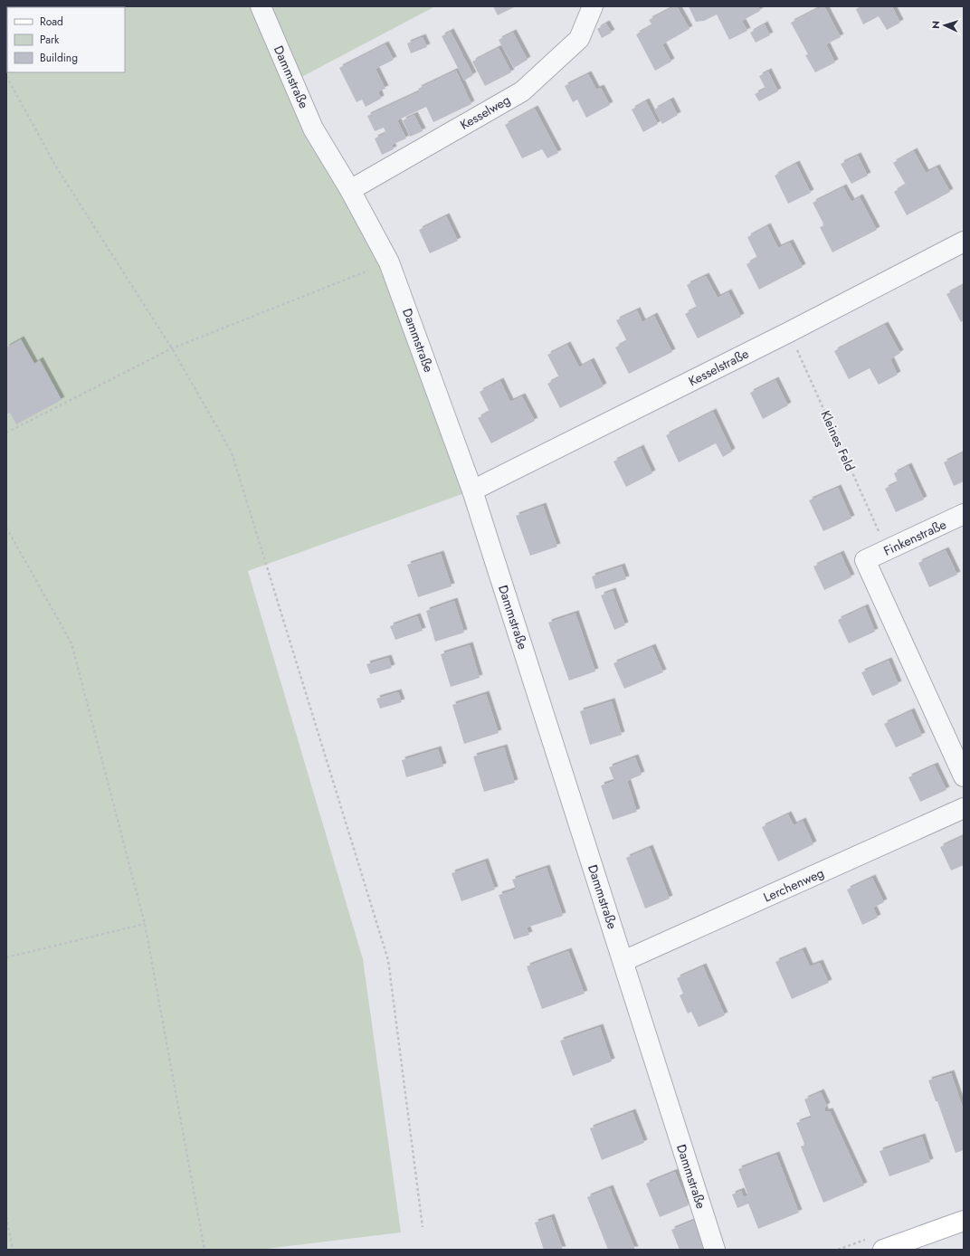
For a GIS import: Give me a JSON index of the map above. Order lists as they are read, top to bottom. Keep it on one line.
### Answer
{"streets":{"street":["Dammstraße","Kesselweg","Kesselstraße","Finkenstraße","Lerchenweg"],"path":["Kleines Feld"]},"crossings":[["Dammstraße","Kesselweg"],["Dammstraße","Kesselstraße"],["Dammstraße","Lerchenweg"],["Kesselstraße","Kleines Feld"],["Kleines Feld","Finkenstraße"]],"legend":["Road","Park","Building"],"north":"left"}
